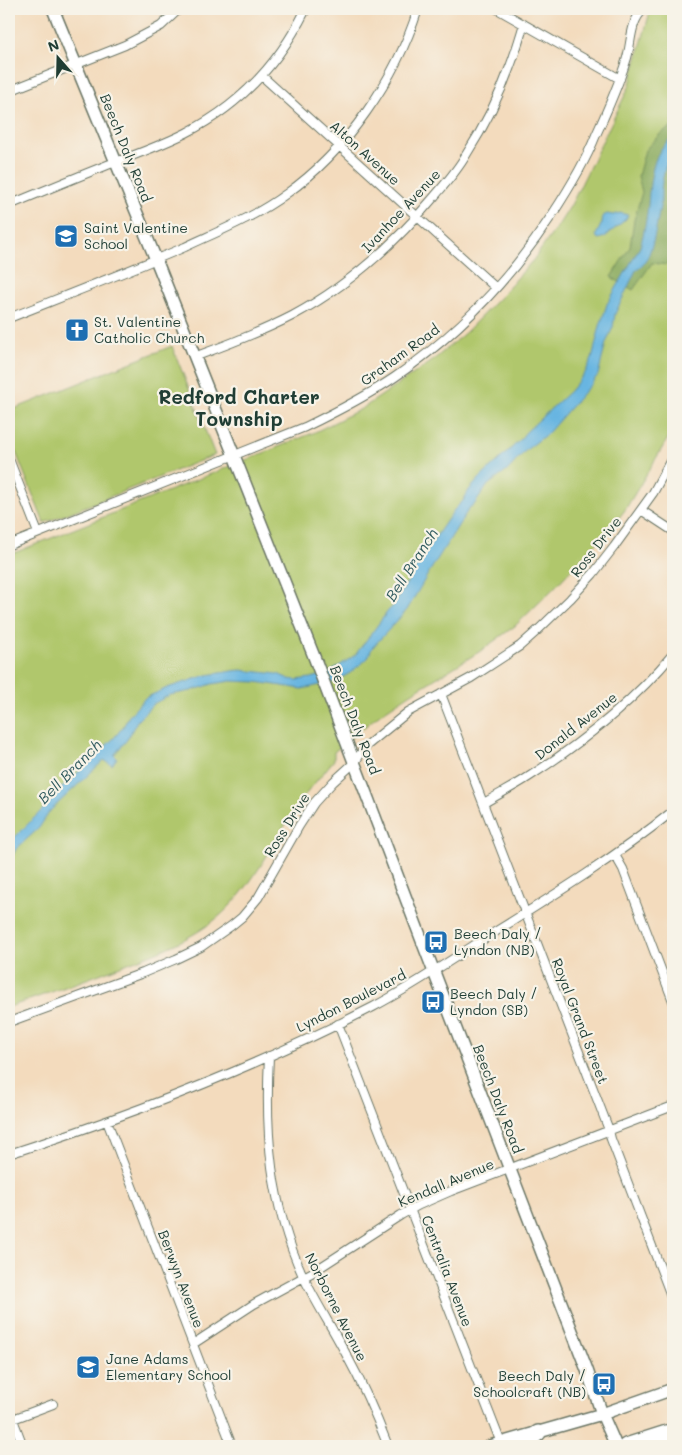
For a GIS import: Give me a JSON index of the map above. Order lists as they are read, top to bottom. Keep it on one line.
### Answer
{"streets":{"main road":["Beech Daly Road"],"street":["Alton Avenue","Ivanhoe Avenue","Graham Road","Ross Drive","Donald Avenue","Lyndon Boulevard","Royal Grand Street","Kendall Avenue","Centralia Avenue","Berwyn Avenue","Norborne Avenue"]},"crossings":[["Beech Daly Road","Ivanhoe Avenue"],["Beech Daly Road","Graham Road"],["Beech Daly Road","Ross Drive"],["Beech Daly Road","Lyndon Boulevard"],["Beech Daly Road","Kendall Avenue"],["Alton Avenue","Ivanhoe Avenue"],["Alton Avenue","Graham Road"],["Ross Drive","Royal Grand Street"],["Donald Avenue","Royal Grand Street"],["Lyndon Boulevard","Royal Grand Street"],["Lyndon Boulevard","Centralia Avenue"],["Lyndon Boulevard","Berwyn Avenue"],["Lyndon Boulevard","Norborne Avenue"],["Royal Grand Street","Kendall Avenue"],["Kendall Avenue","Centralia Avenue"],["Kendall Avenue","Berwyn Avenue"],["Kendall Avenue","Norborne Avenue"]],"districts":["Redford Charter Township"],"water":["Bell Branch"],"places":{"school or university":["Saint Valentine School","Jane Adams Elementary School"],"church":["St. Valentine Catholic Church"],"bus stop":["Beech Daly / Lyndon (NB)","Beech Daly / Lyndon (SB)","Beech Daly / Schoolcraft (NB)"]},"north":"top"}
